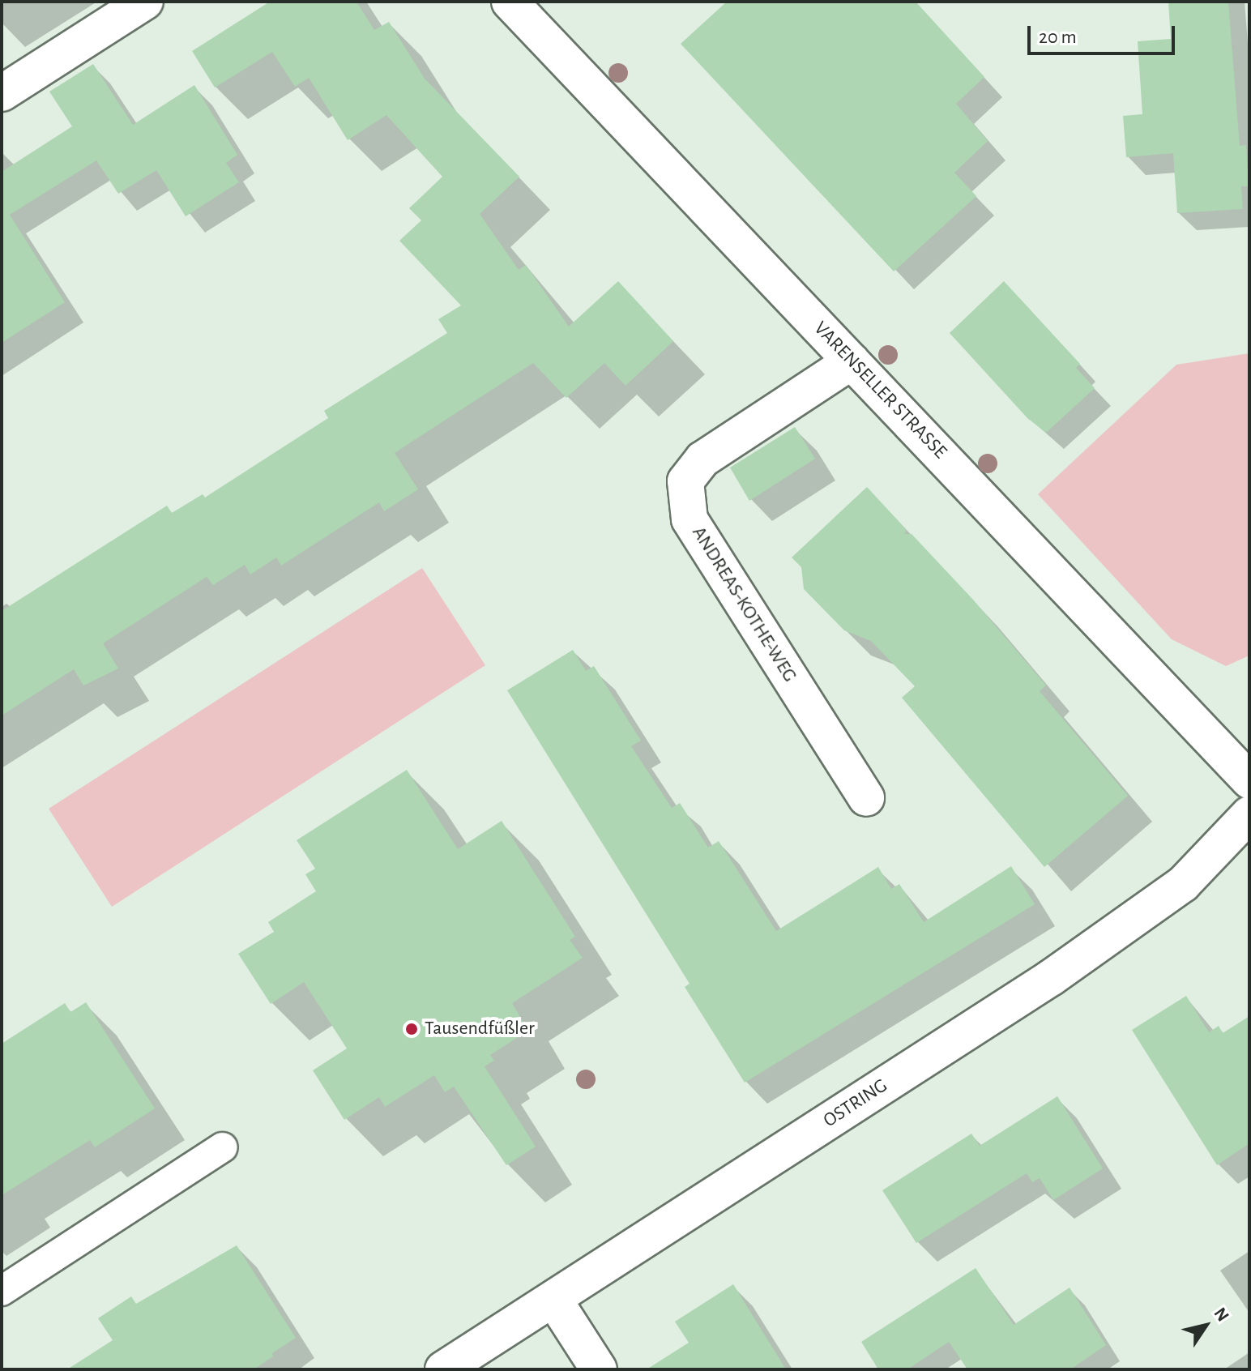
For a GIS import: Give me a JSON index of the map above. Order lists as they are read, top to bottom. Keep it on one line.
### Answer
{"streets":{"street":["VARENSELLER STRASSE","ANDREAS-KOTHE-WEG","OSTRING"]},"crossings":[["VARENSELLER STRASSE","ANDREAS-KOTHE-WEG"]],"places":["Tausendfüßler"],"scale_bar":"20 m","north":"top right"}
